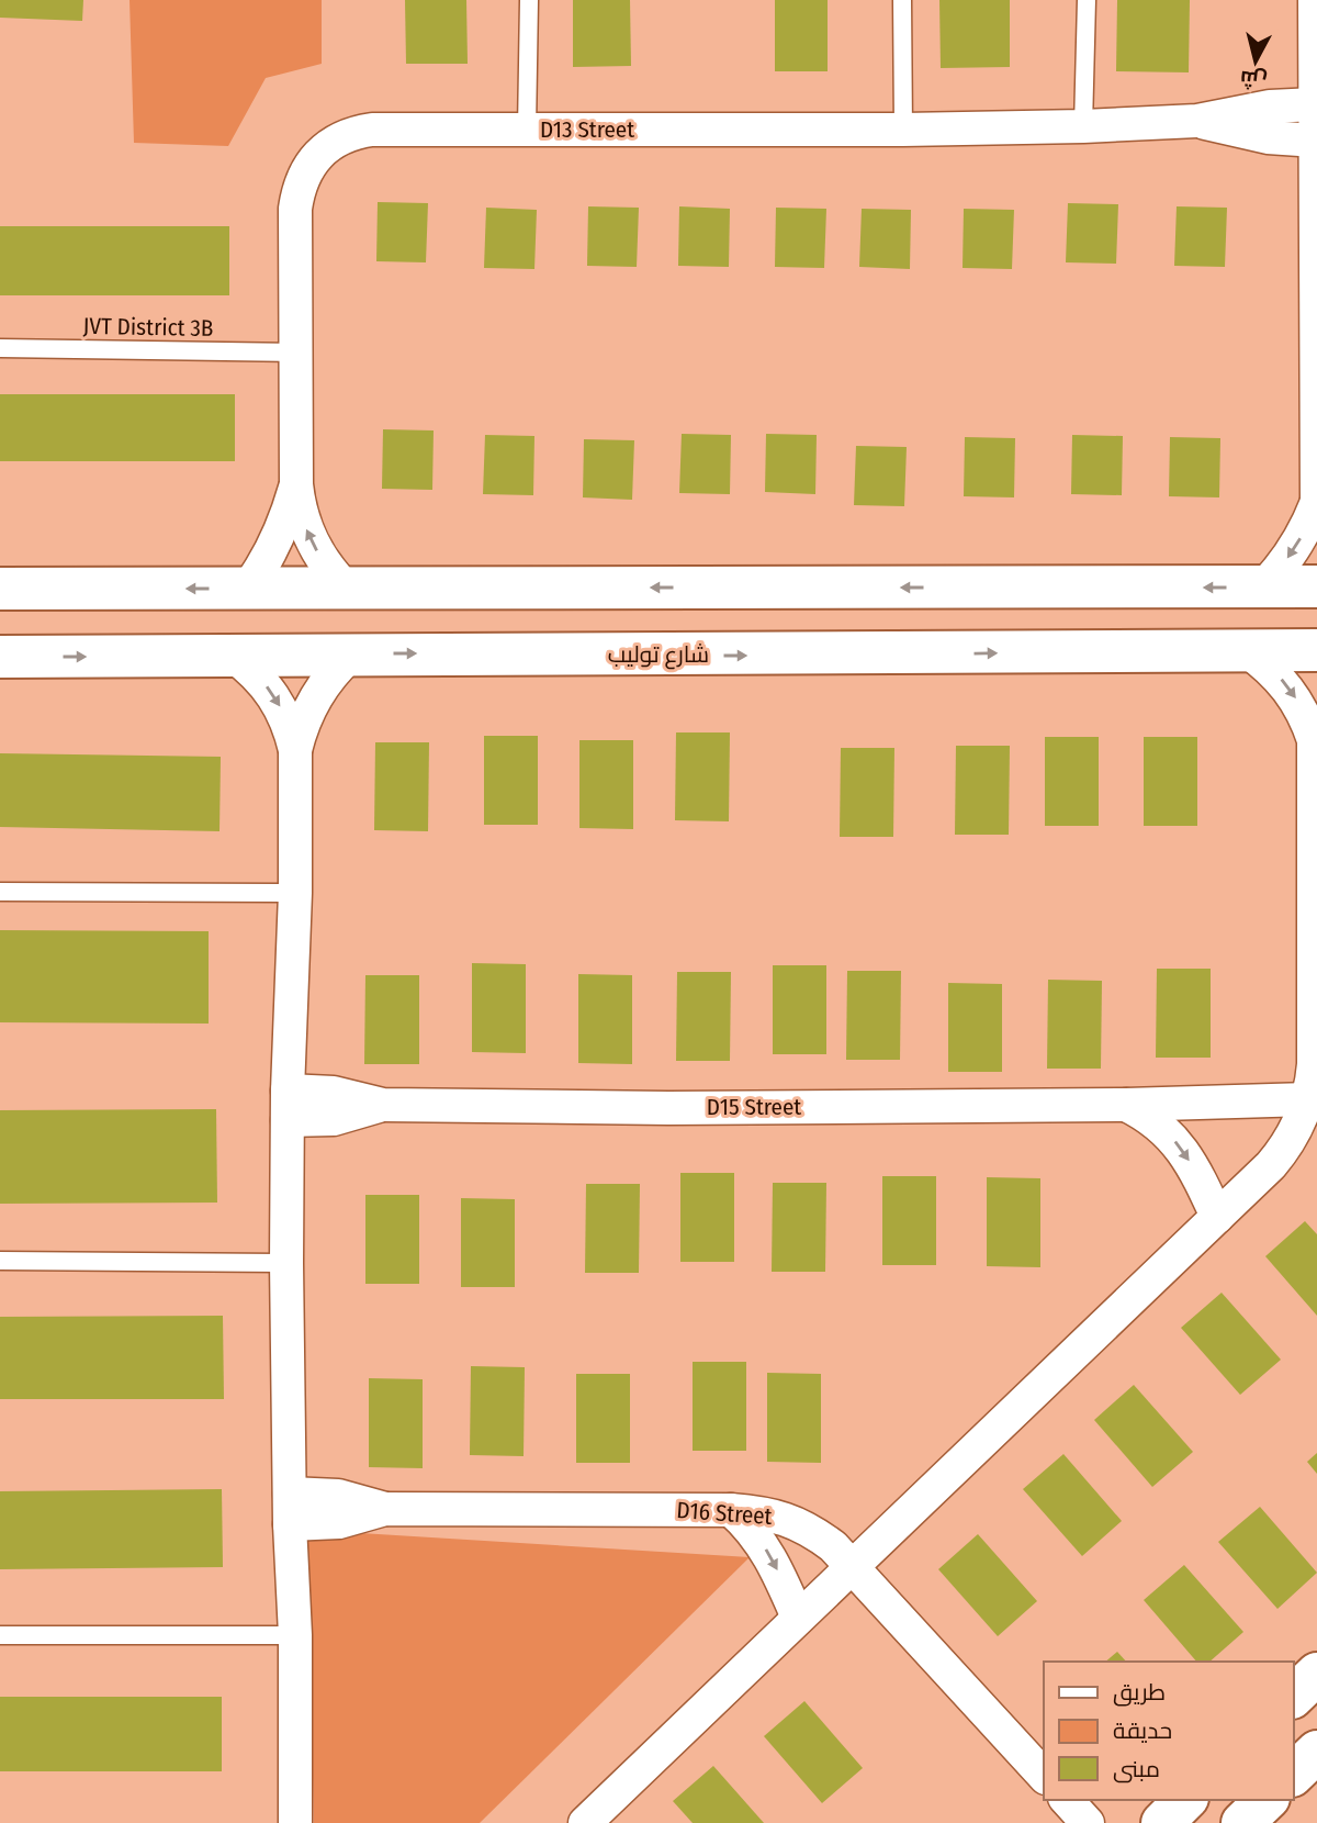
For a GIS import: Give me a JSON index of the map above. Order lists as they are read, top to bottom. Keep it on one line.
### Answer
{"streets":{"street":["D13 Street","شارع توليب","D15 Street","D16 Street"],"lane":["JVT District 3B"]},"crossings":[["D13 Street","JVT District 3B"]],"legend":["طريق","حديقة","مبنى"],"north":"bottom"}
